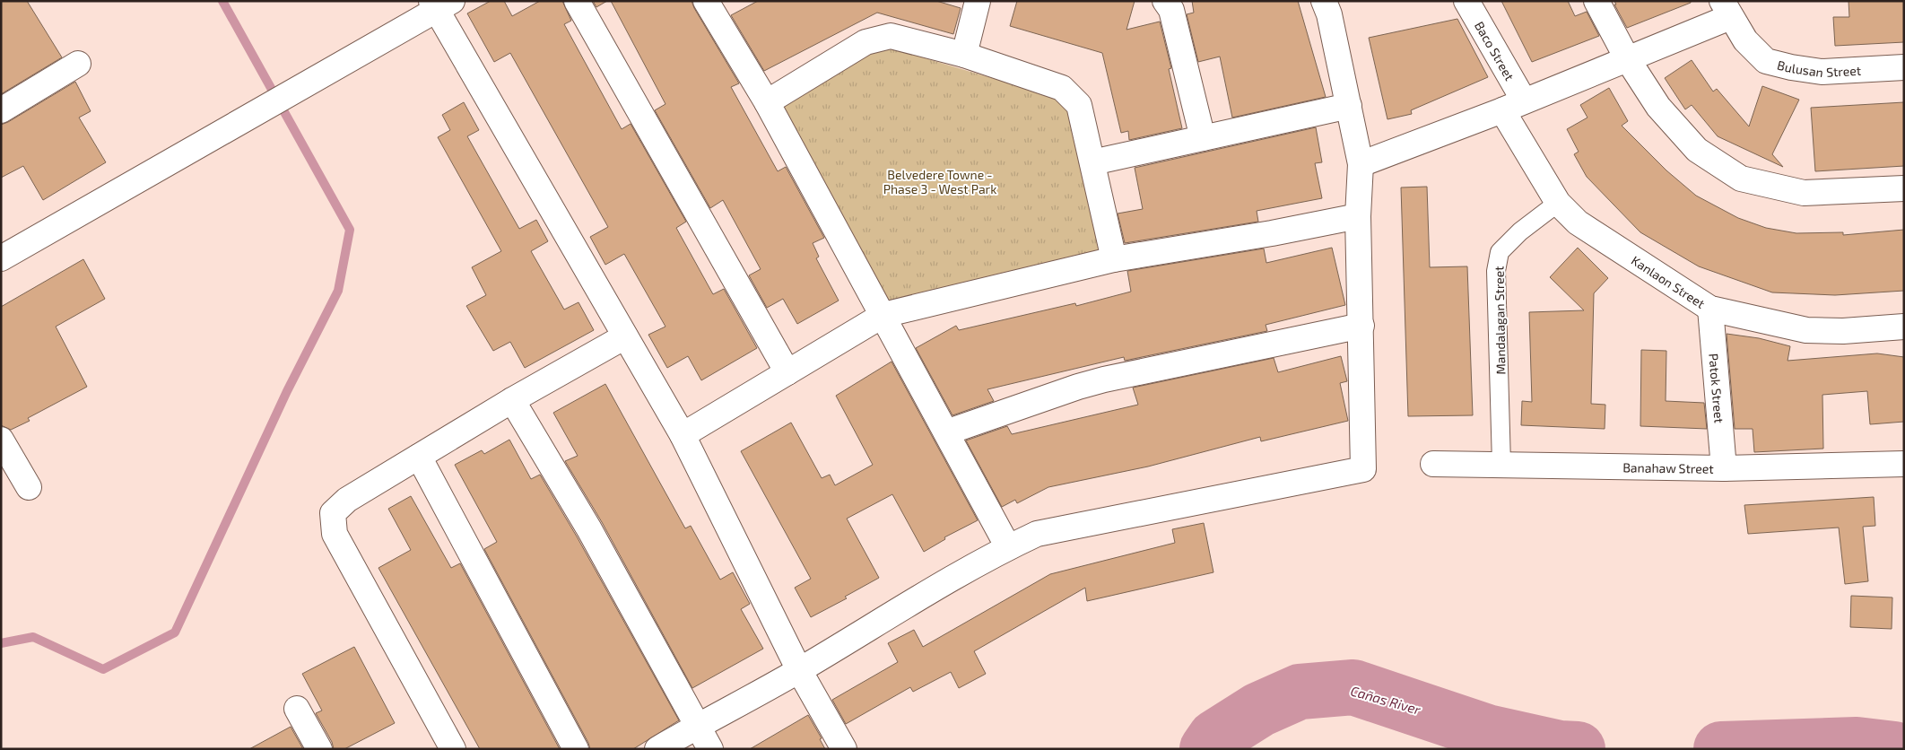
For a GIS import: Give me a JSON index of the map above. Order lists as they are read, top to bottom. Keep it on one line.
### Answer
{"streets":{"street":["Baco Street","Bulusan Street","Kanlaon Street","Patok Street","Banahaw Street"],"lane":["Mandalagan Street"]},"crossings":[["Kanlaon Street","Mandalagan Street"],["Kanlaon Street","Patok Street"],["Mandalagan Street","Banahaw Street"],["Patok Street","Banahaw Street"]],"water":["Cañas River"],"parks":["Belvedere Towne - Phase 3 - West Park"]}
